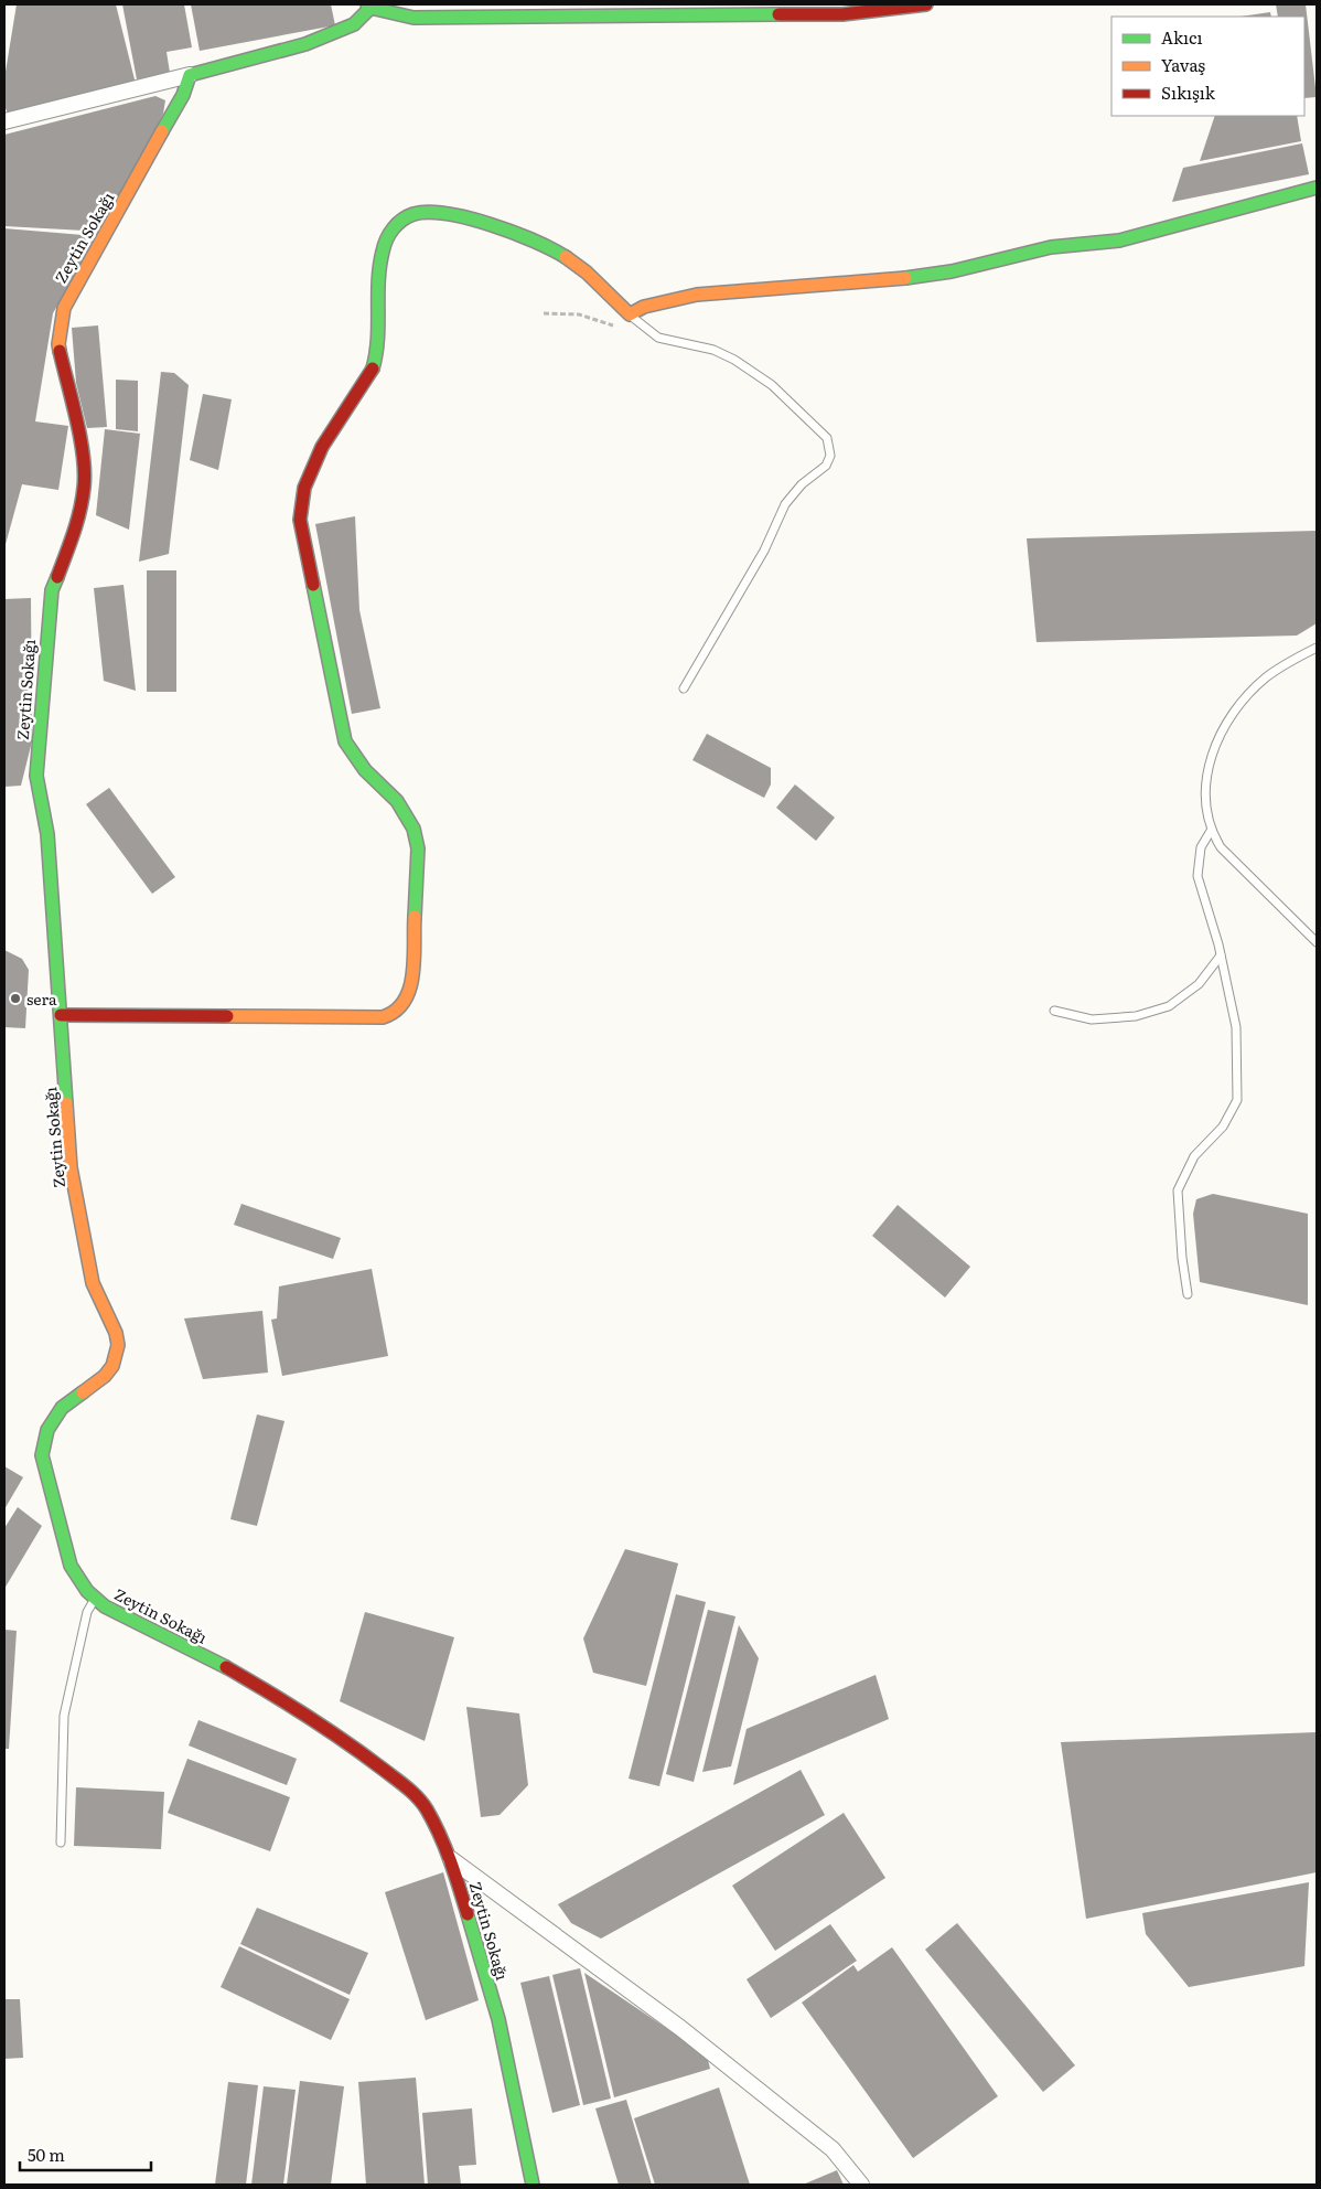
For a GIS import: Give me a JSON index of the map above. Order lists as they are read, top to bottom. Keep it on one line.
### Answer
{"streets":{"street":["Zeytin Sokağı"]},"places":["sera"],"legend":["Akıcı","Yavaş","Sıkışık"],"scale_bar":"50 m"}
